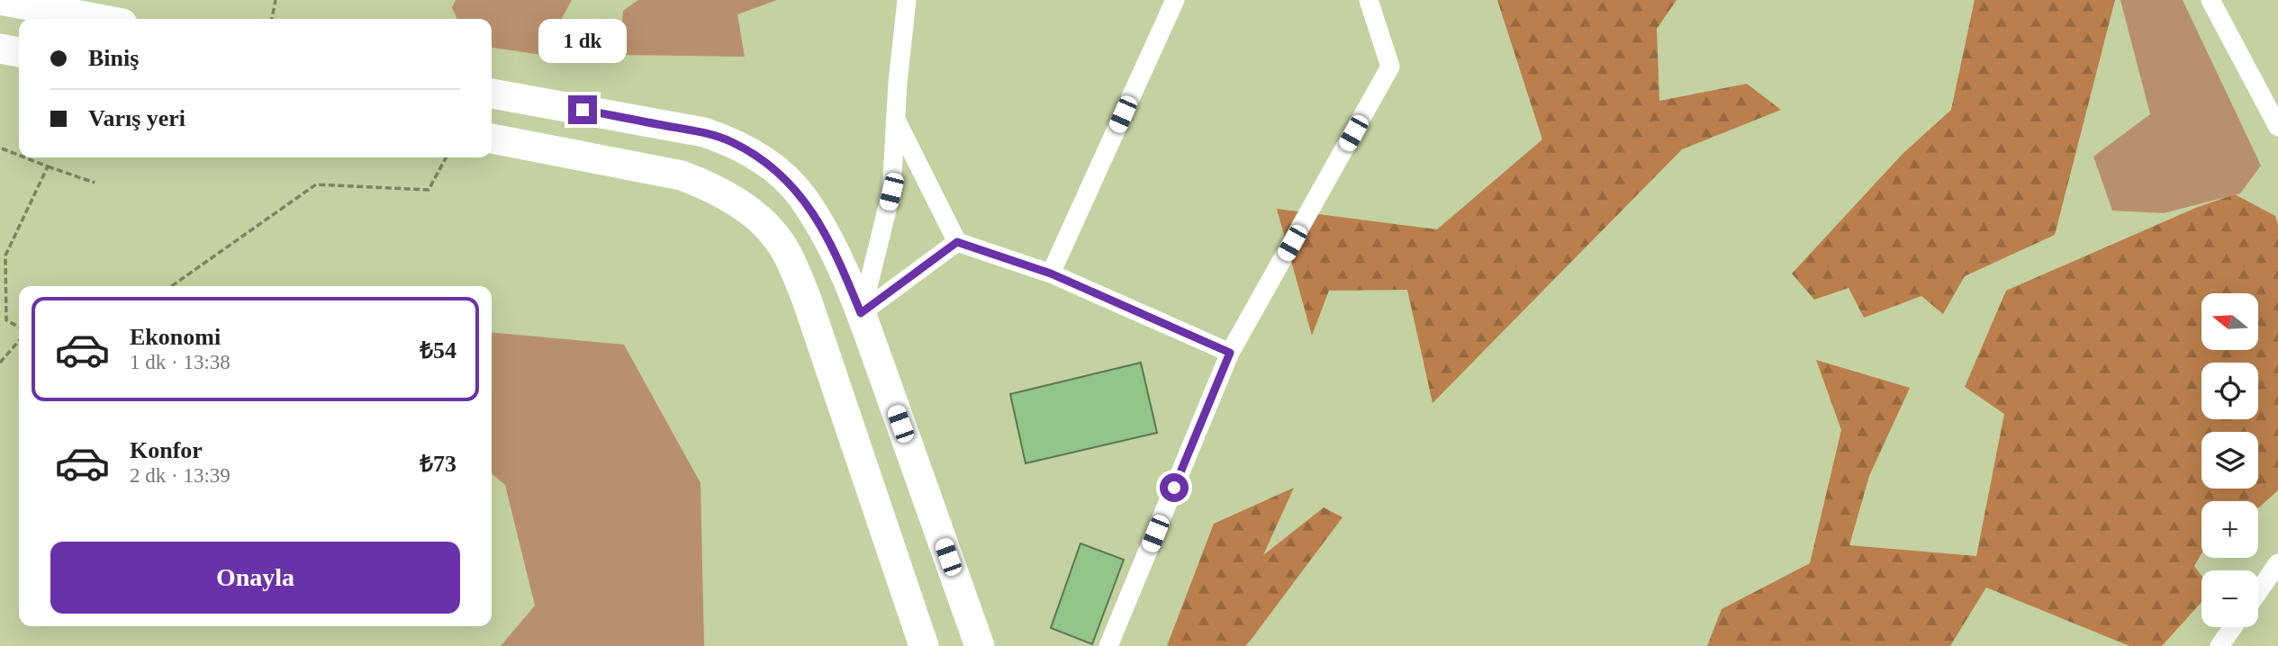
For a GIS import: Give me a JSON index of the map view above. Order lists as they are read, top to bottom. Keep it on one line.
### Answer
{"north":"left","page":{"bubble":"1 dk","banner":["Biniş","Varış yeri"],"map_buttons":["+","−"],"list":[{"name":"Ekonomi","note":"1 dk · 13:38","value":"₺54"},{"name":"Konfor","note":"2 dk · 13:39","value":"₺73"}],"buttons":"Onayla"}}
